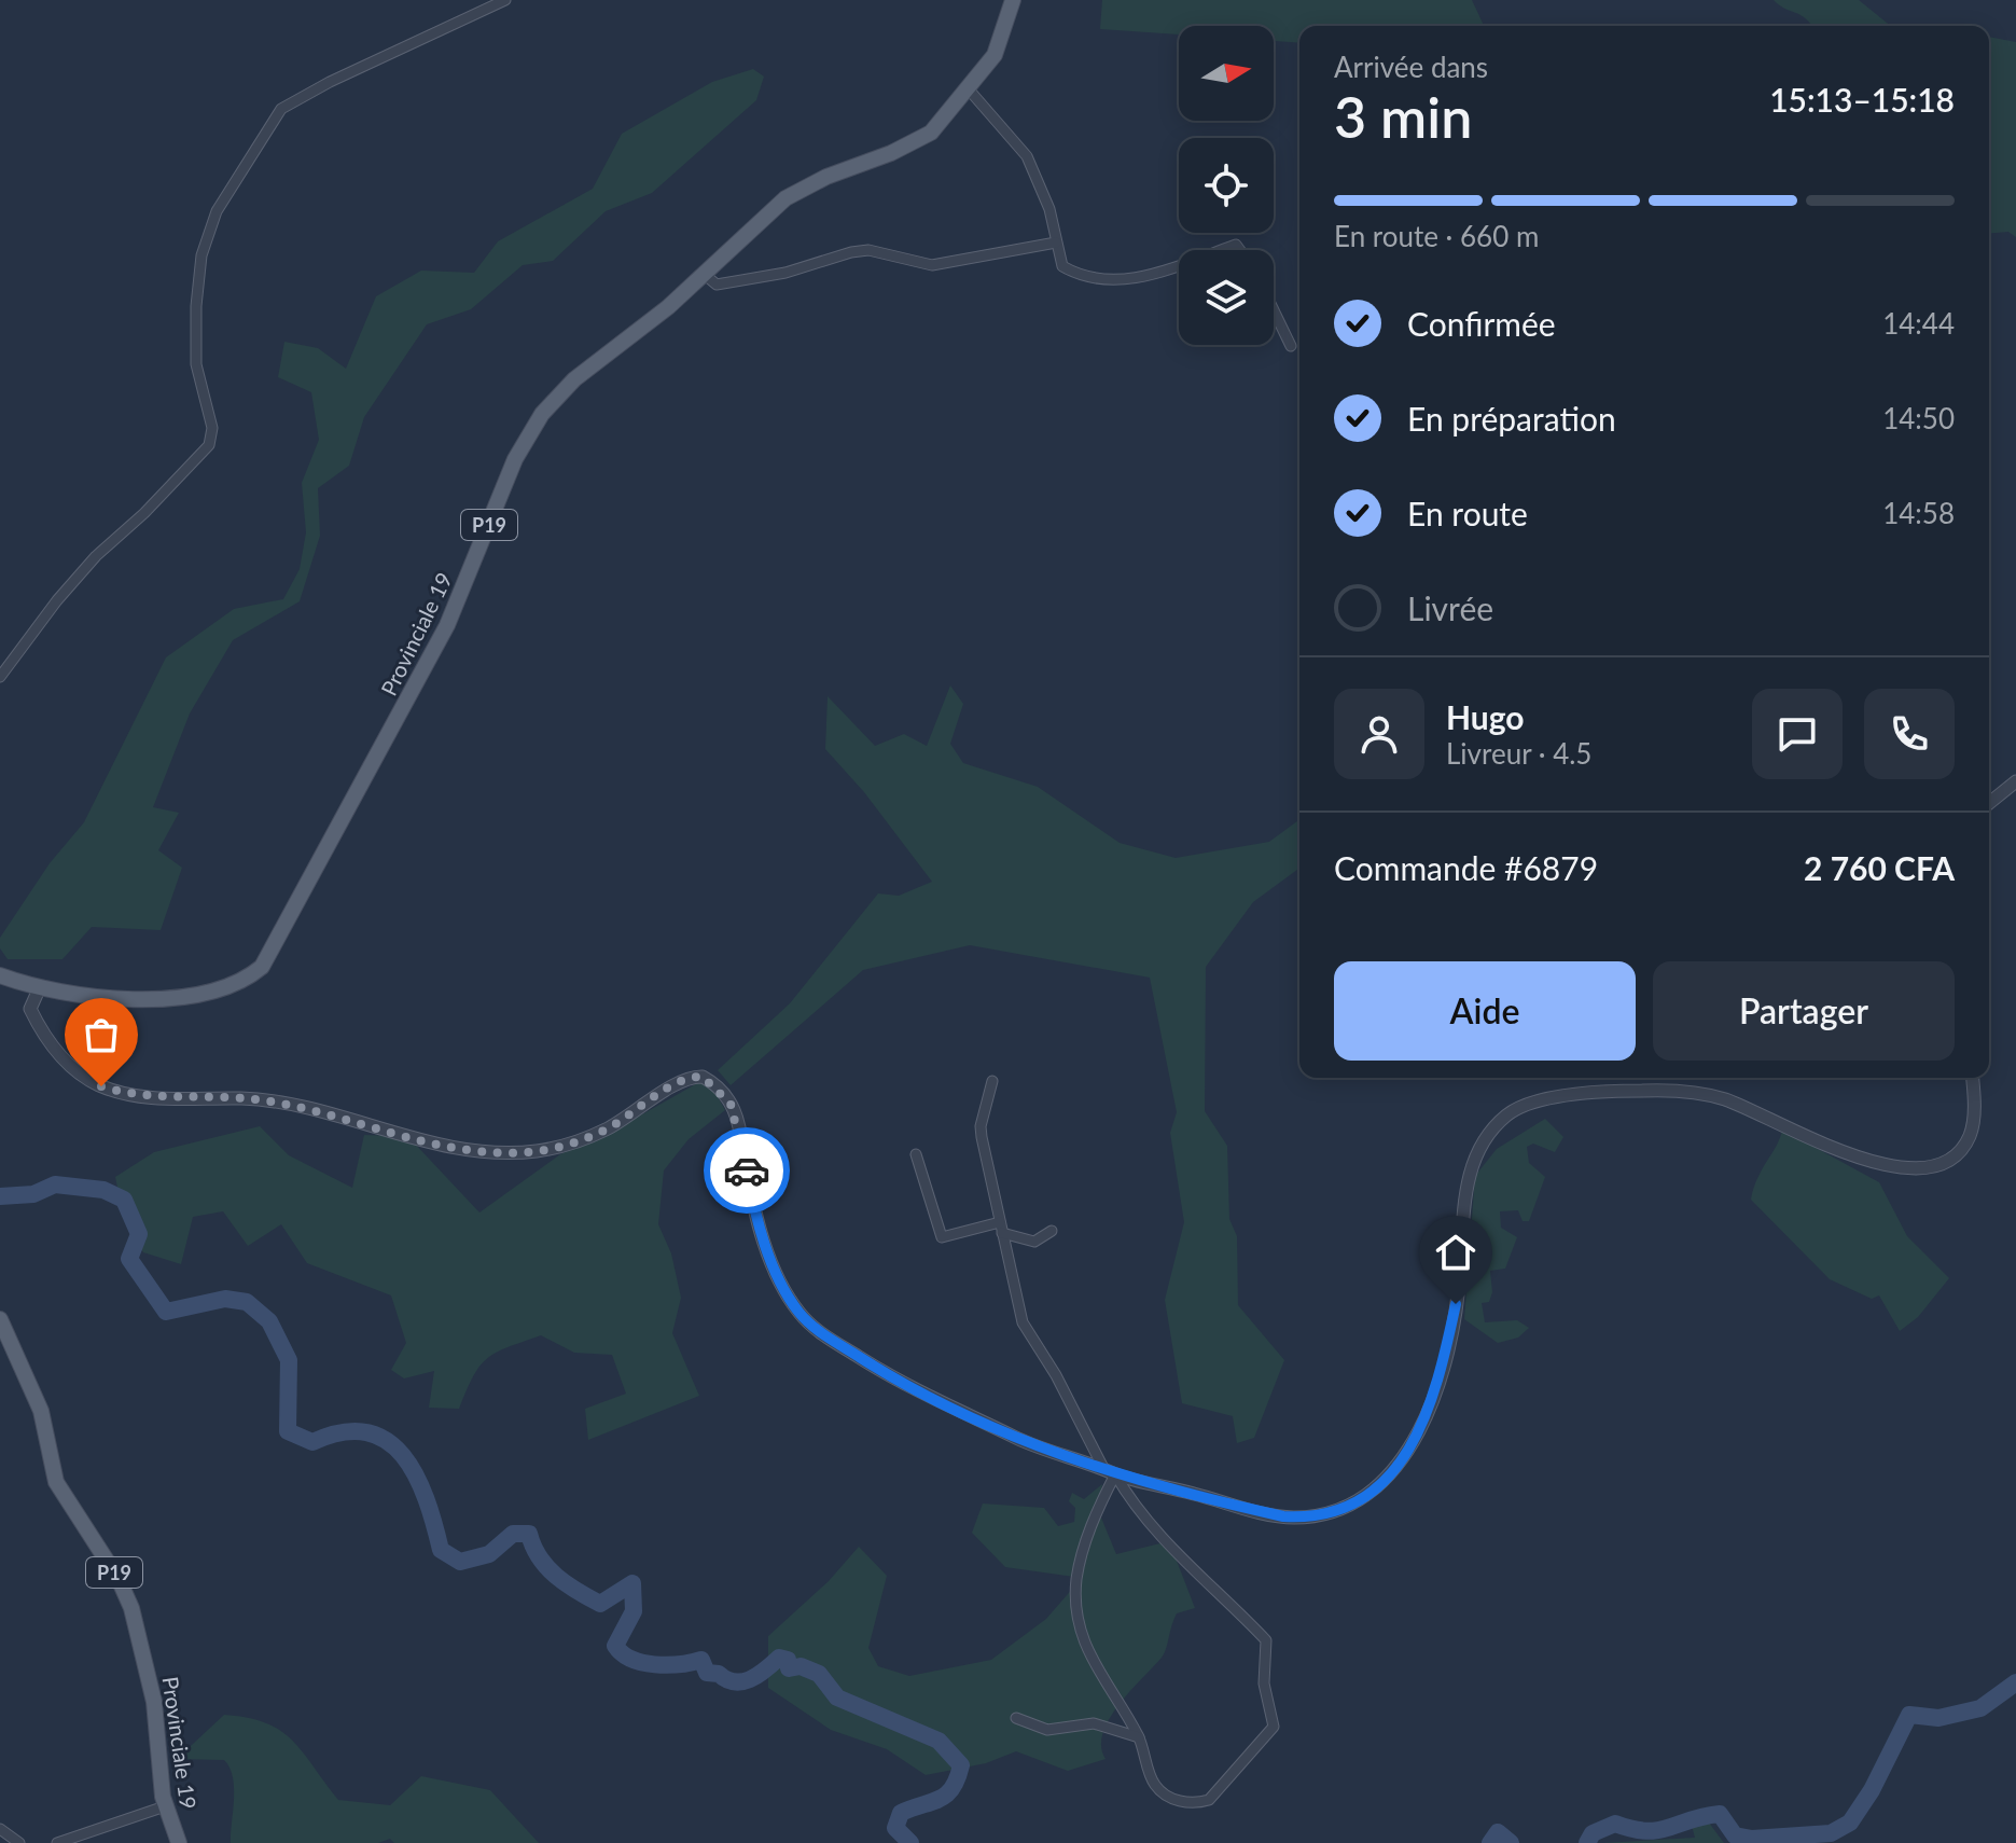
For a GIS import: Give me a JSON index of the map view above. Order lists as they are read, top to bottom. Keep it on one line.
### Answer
{"streets":{"main road":["P19","Provinciale 19"]},"north":"right","page":{"heading":["3 min","Arrivée dans","15:13–15:18"],"panel":["Hugo","Livreur · 4.5","Commande #6879","2 760 CFA"],"bar":"En route · 660 m","list":[["Confirmée","14:44"],["En préparation","14:50"],["En route","14:58"],"Livrée"],"buttons":["Aide","Partager"]}}
